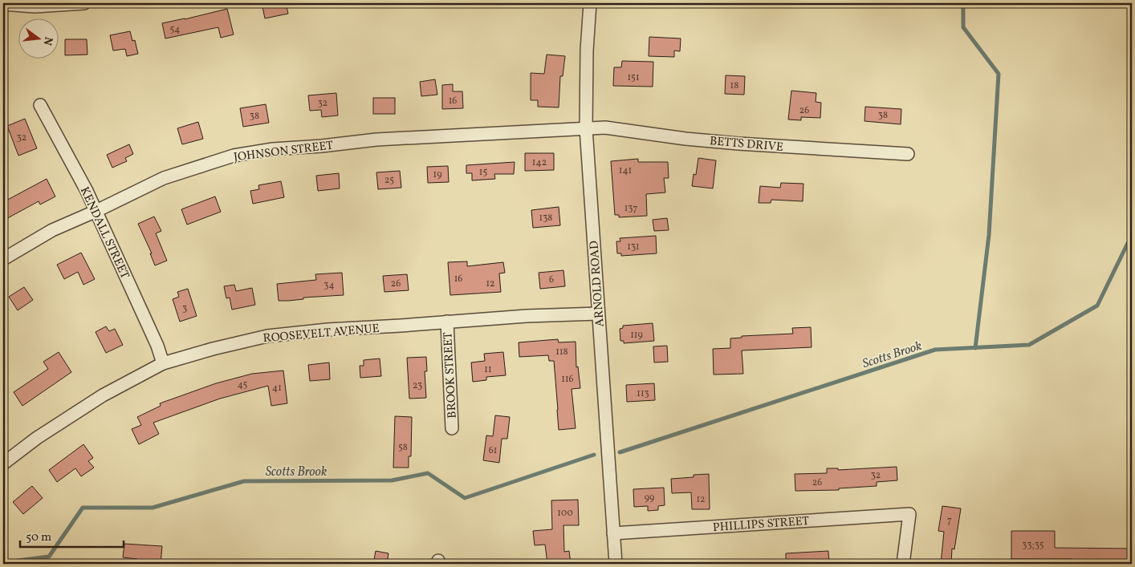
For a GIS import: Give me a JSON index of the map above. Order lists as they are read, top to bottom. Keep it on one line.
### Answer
{"streets":{"street":["BETTS DRIVE","JOHNSON STREET","KENDALL STREET","ARNOLD ROAD","ROOSEVELT AVENUE","BROOK STREET","PHILLIPS STREET"]},"crossings":[["BETTS DRIVE","JOHNSON STREET"],["BETTS DRIVE","ARNOLD ROAD"],["JOHNSON STREET","KENDALL STREET"],["JOHNSON STREET","ARNOLD ROAD"],["KENDALL STREET","ROOSEVELT AVENUE"],["ARNOLD ROAD","ROOSEVELT AVENUE"],["ARNOLD ROAD","PHILLIPS STREET"],["ROOSEVELT AVENUE","BROOK STREET"]],"water":["Scotts Brook"],"house_numbers":["54","151","18","16","32","26","38","38","32","142","141","15","19","25","137","138","131","16","6","26","12","34","3","119","118","11","116","45","23","41","113","58","61","32","26","99","12","100","7","33;35"],"scale_bar":"50 m","north":"right"}
